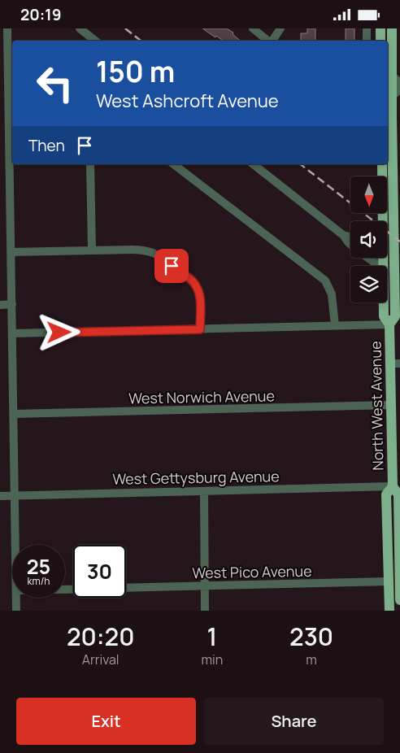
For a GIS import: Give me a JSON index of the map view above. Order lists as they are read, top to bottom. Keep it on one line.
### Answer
{"streets":{"main road":["North West Avenue"],"street":["West Norwich Avenue","West Gettysburg Avenue","West Pico Avenue"]},"crossings":[["West Norwich Avenue","North West Avenue"],["North West Avenue","West Gettysburg Avenue"],["North West Avenue","West Pico Avenue"]],"north":"bottom","page":{"status":"20:19","turn":["150 m","West Ashcroft Avenue"],"then":"Then","speed":"25 km/h","limit":"30","eta":["20:20","Arrival","1","min","230","m"],"buttons":["Exit","Share"]}}
